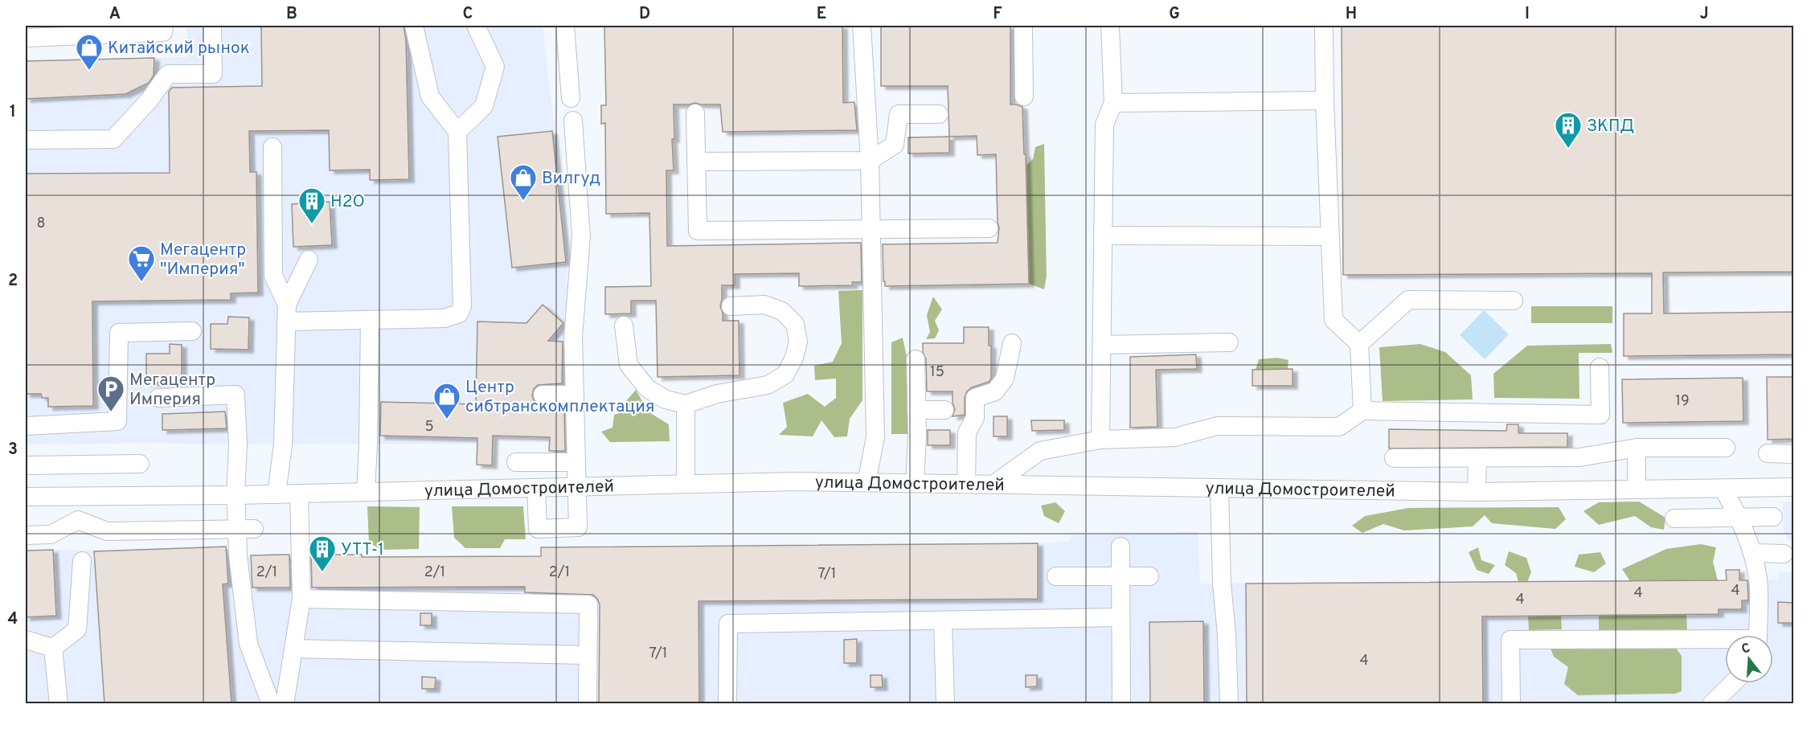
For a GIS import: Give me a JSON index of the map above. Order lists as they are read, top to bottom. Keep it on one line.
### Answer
{"streets":{"street":["улица Домостроителей"]},"places":{"shop":["Китайский рынок","Вилгуд","Центр сибтранскомплектация"],"building":["ЗКПД","H2O","УТТ-1"],"supermarket":["Мегацентр \"Империя\""],"parking":["Мегацентр Империя"]},"house_numbers":["8","15","19","5","2/1","2/1","2/1","7/1","4","4","4","7/1","4"],"north":"top","grid":{"columns":["A","B","C","D","E","F","G","H","I","J"],"rows":["1","2","3","4"]}}
